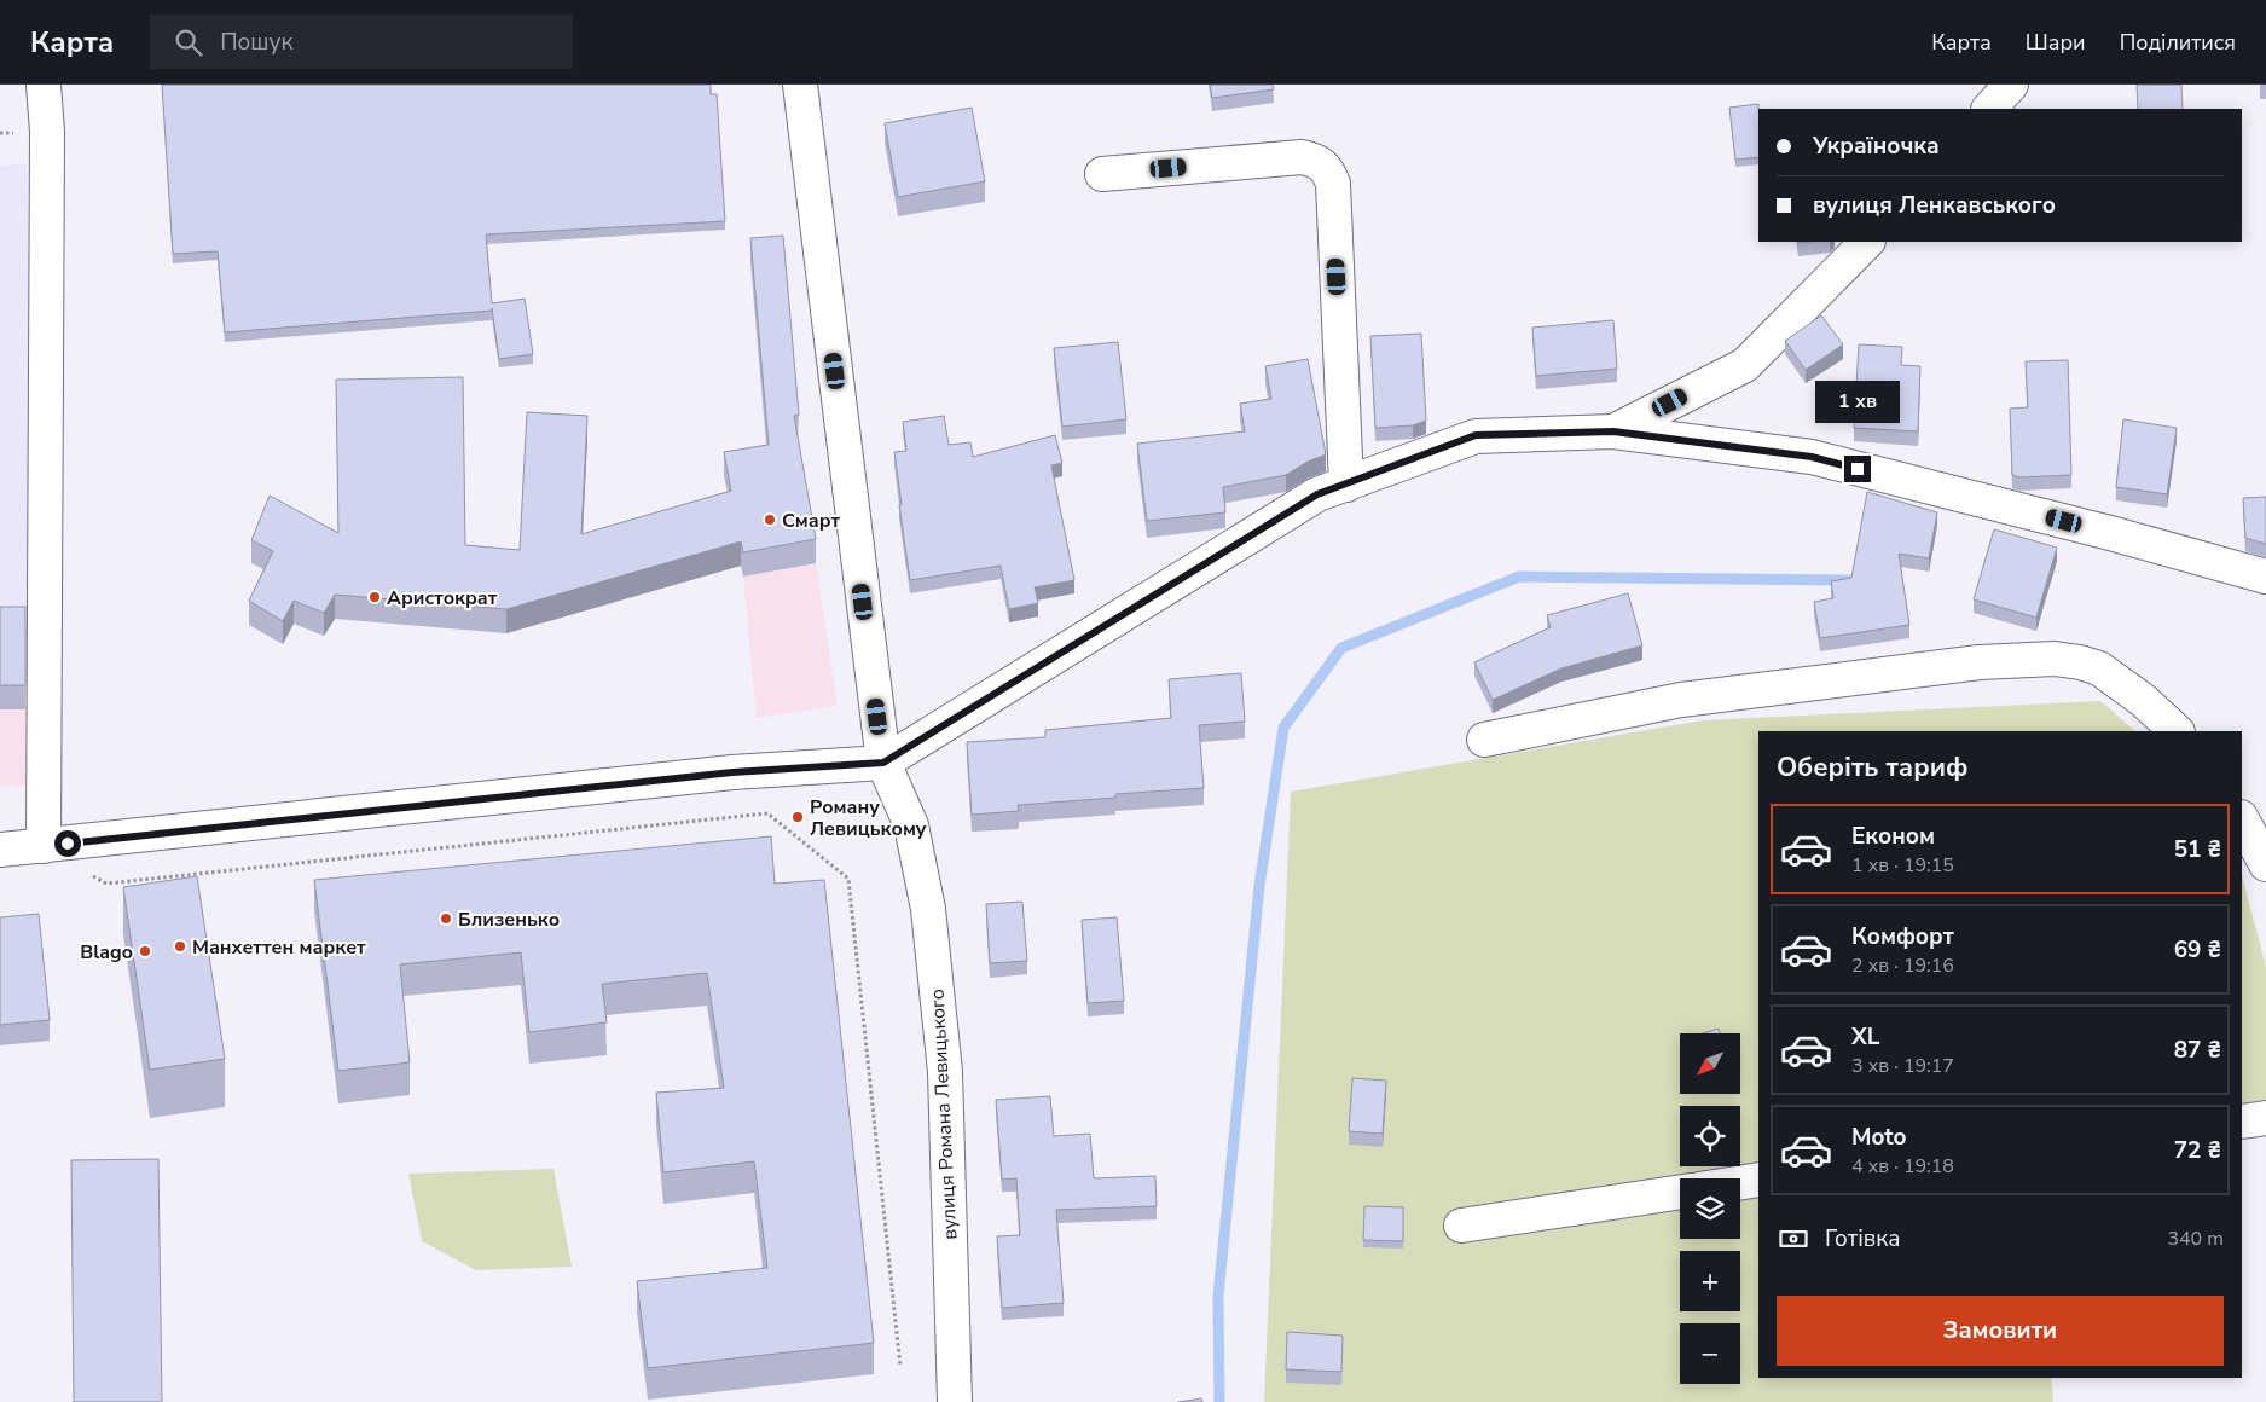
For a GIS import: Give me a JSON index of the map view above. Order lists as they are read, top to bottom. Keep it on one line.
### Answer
{"streets":{"street":["вулиця Романа Левицького"]},"places":["Смарт","Аристократ","Роману Левицькому","Близенько","Манхеттен маркет","Blago"],"north":"bottom left","page":{"header":"Карта","search":"Пошук","nav":["Карта","Шари","Поділитися"],"banner":["Україночка","вулиця Ленкавського"],"bubble":"1 хв","heading":"Оберіть тариф","list":[{"name":"Економ","note":"1 хв · 19:15","value":"51 ₴"},{"name":"Комфорт","note":"2 хв · 19:16","value":"69 ₴"},{"name":"XL","note":"3 хв · 19:17","value":"87 ₴"},{"name":"Moto","note":"4 хв · 19:18","value":"72 ₴"}],"map_buttons":["+","−"],"pay":["Готівка","340 m"],"buttons":"Замовити"}}
